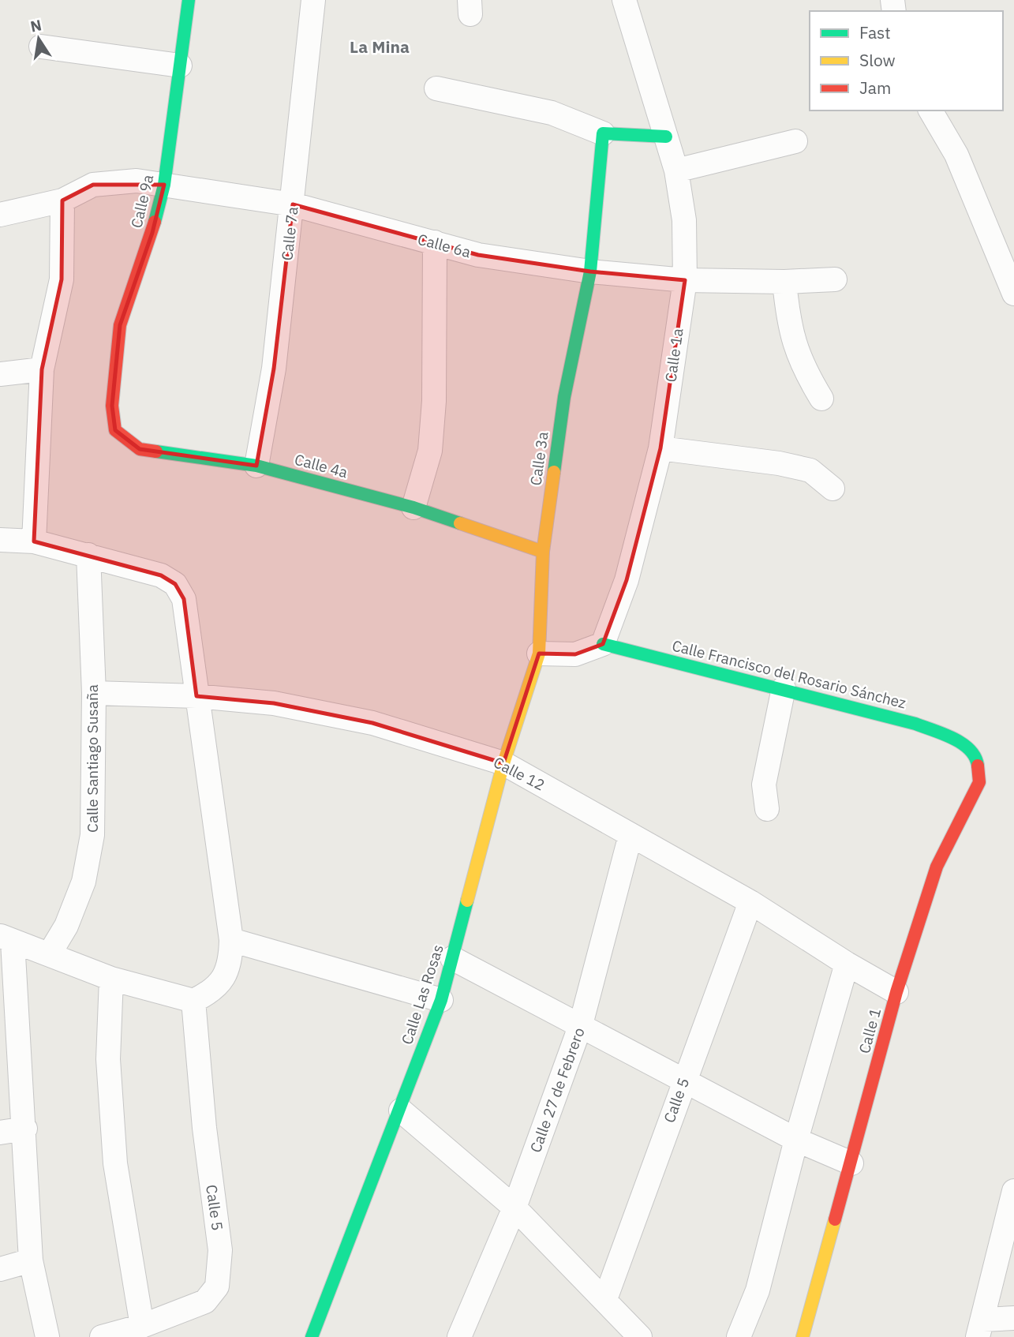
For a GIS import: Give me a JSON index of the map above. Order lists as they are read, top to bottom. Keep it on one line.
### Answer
{"streets":{"street":["Calle 9a","Calle 7a","Calle 6a","Calle 1a","Calle 3a","Calle 4a","Calle Francisco del Rosario Sánchez","Calle Santiago Susaña","Calle 12","Calle Las Rosas","Calle 1","Calle 27 de Febrero","Calle 5"]},"crossings":[["Calle 9a","Calle 6a"],["Calle 9a","Calle 4a"],["Calle 7a","Calle 6a"],["Calle 7a","Calle 4a"],["Calle 6a","Calle 1a"],["Calle 6a","Calle 3a"],["Calle 1a","Calle Francisco del Rosario Sánchez"],["Calle 3a","Calle 4a"],["Calle 3a","Calle Las Rosas"],["Calle Francisco del Rosario Sánchez","Calle 1"],["Calle Santiago Susaña","Calle 12"],["Calle 12","Calle Las Rosas"],["Calle 12","Calle 1"],["Calle 12","Calle 27 de Febrero"],["Calle 12","Calle 5"]],"districts":["La Mina"],"legend":["Fast","Slow","Jam"],"north":"top"}
